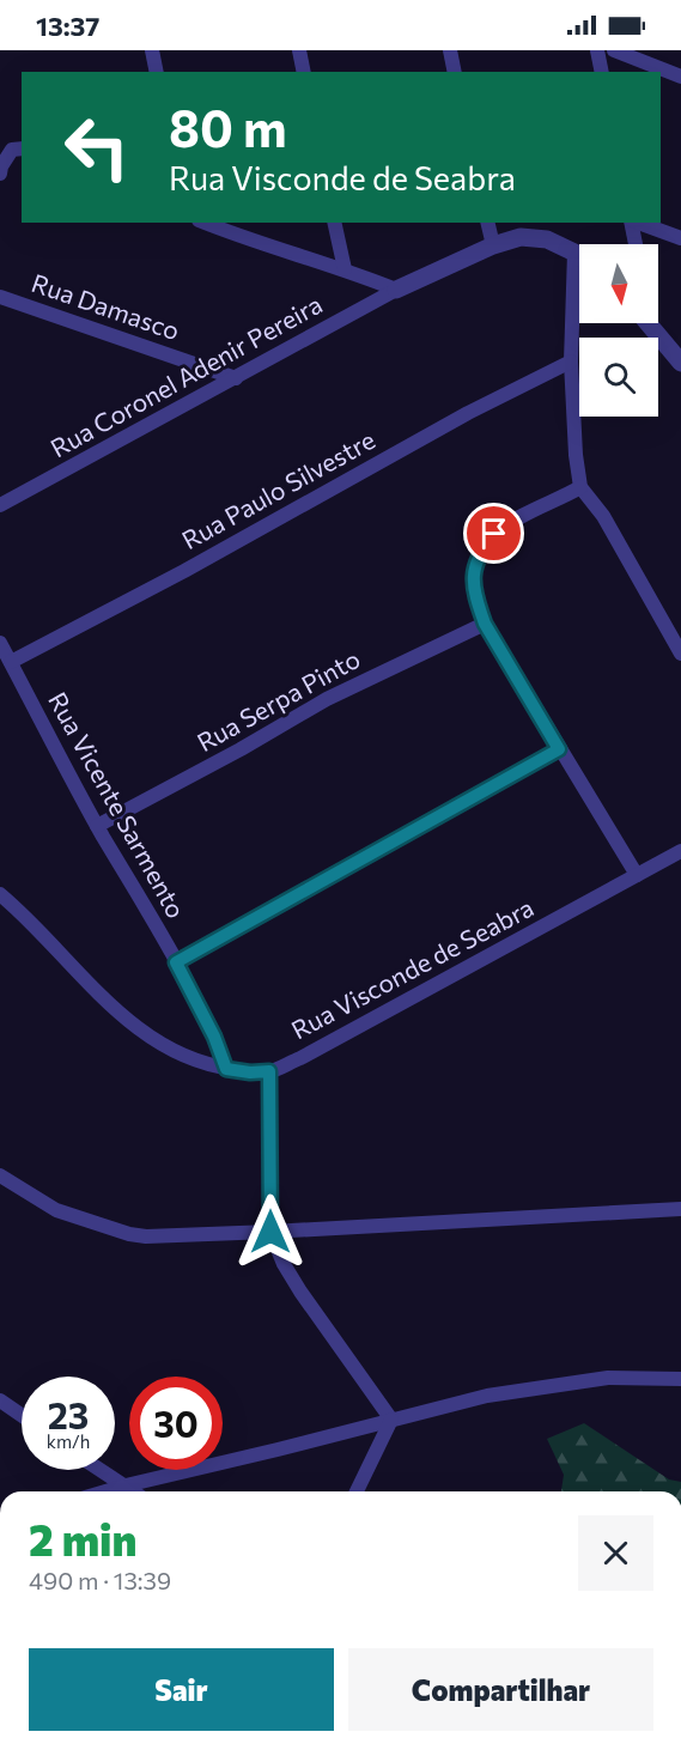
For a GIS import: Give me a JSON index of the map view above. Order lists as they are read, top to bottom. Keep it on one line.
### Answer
{"streets":{"street":["Rua Damasco","Rua Coronel Adenir Pereira","Rua Paulo Silvestre","Rua Serpa Pinto","Rua Vicente Sarmento","Rua Visconde de Seabra"]},"crossings":[["Rua Damasco","Rua Coronel Adenir Pereira"],["Rua Paulo Silvestre","Rua Vicente Sarmento"],["Rua Serpa Pinto","Rua Vicente Sarmento"],["Rua Vicente Sarmento","Rua Visconde de Seabra"]],"north":"bottom","page":{"status":"13:37","turn":["80 m","Rua Visconde de Seabra"],"speed":"23 km/h","limit":"30","heading":["2 min","490 m · 13:39"],"buttons":["Sair","Compartilhar"]}}
